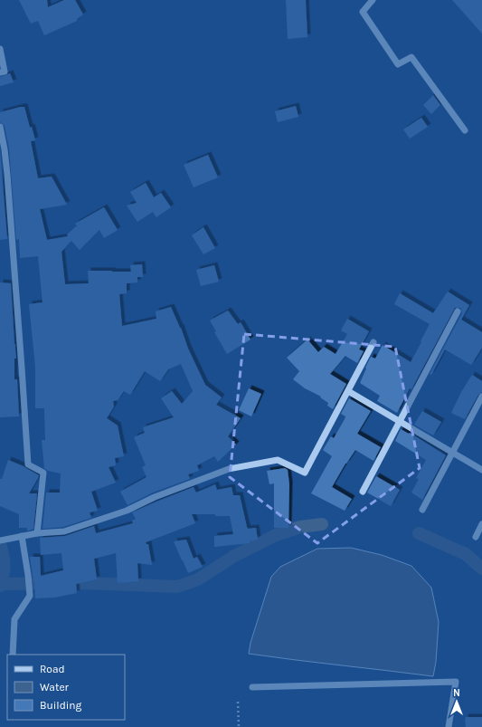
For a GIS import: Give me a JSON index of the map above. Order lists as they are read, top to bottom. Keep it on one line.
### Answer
{"legend":["Road","Water","Building"],"north":"top"}
